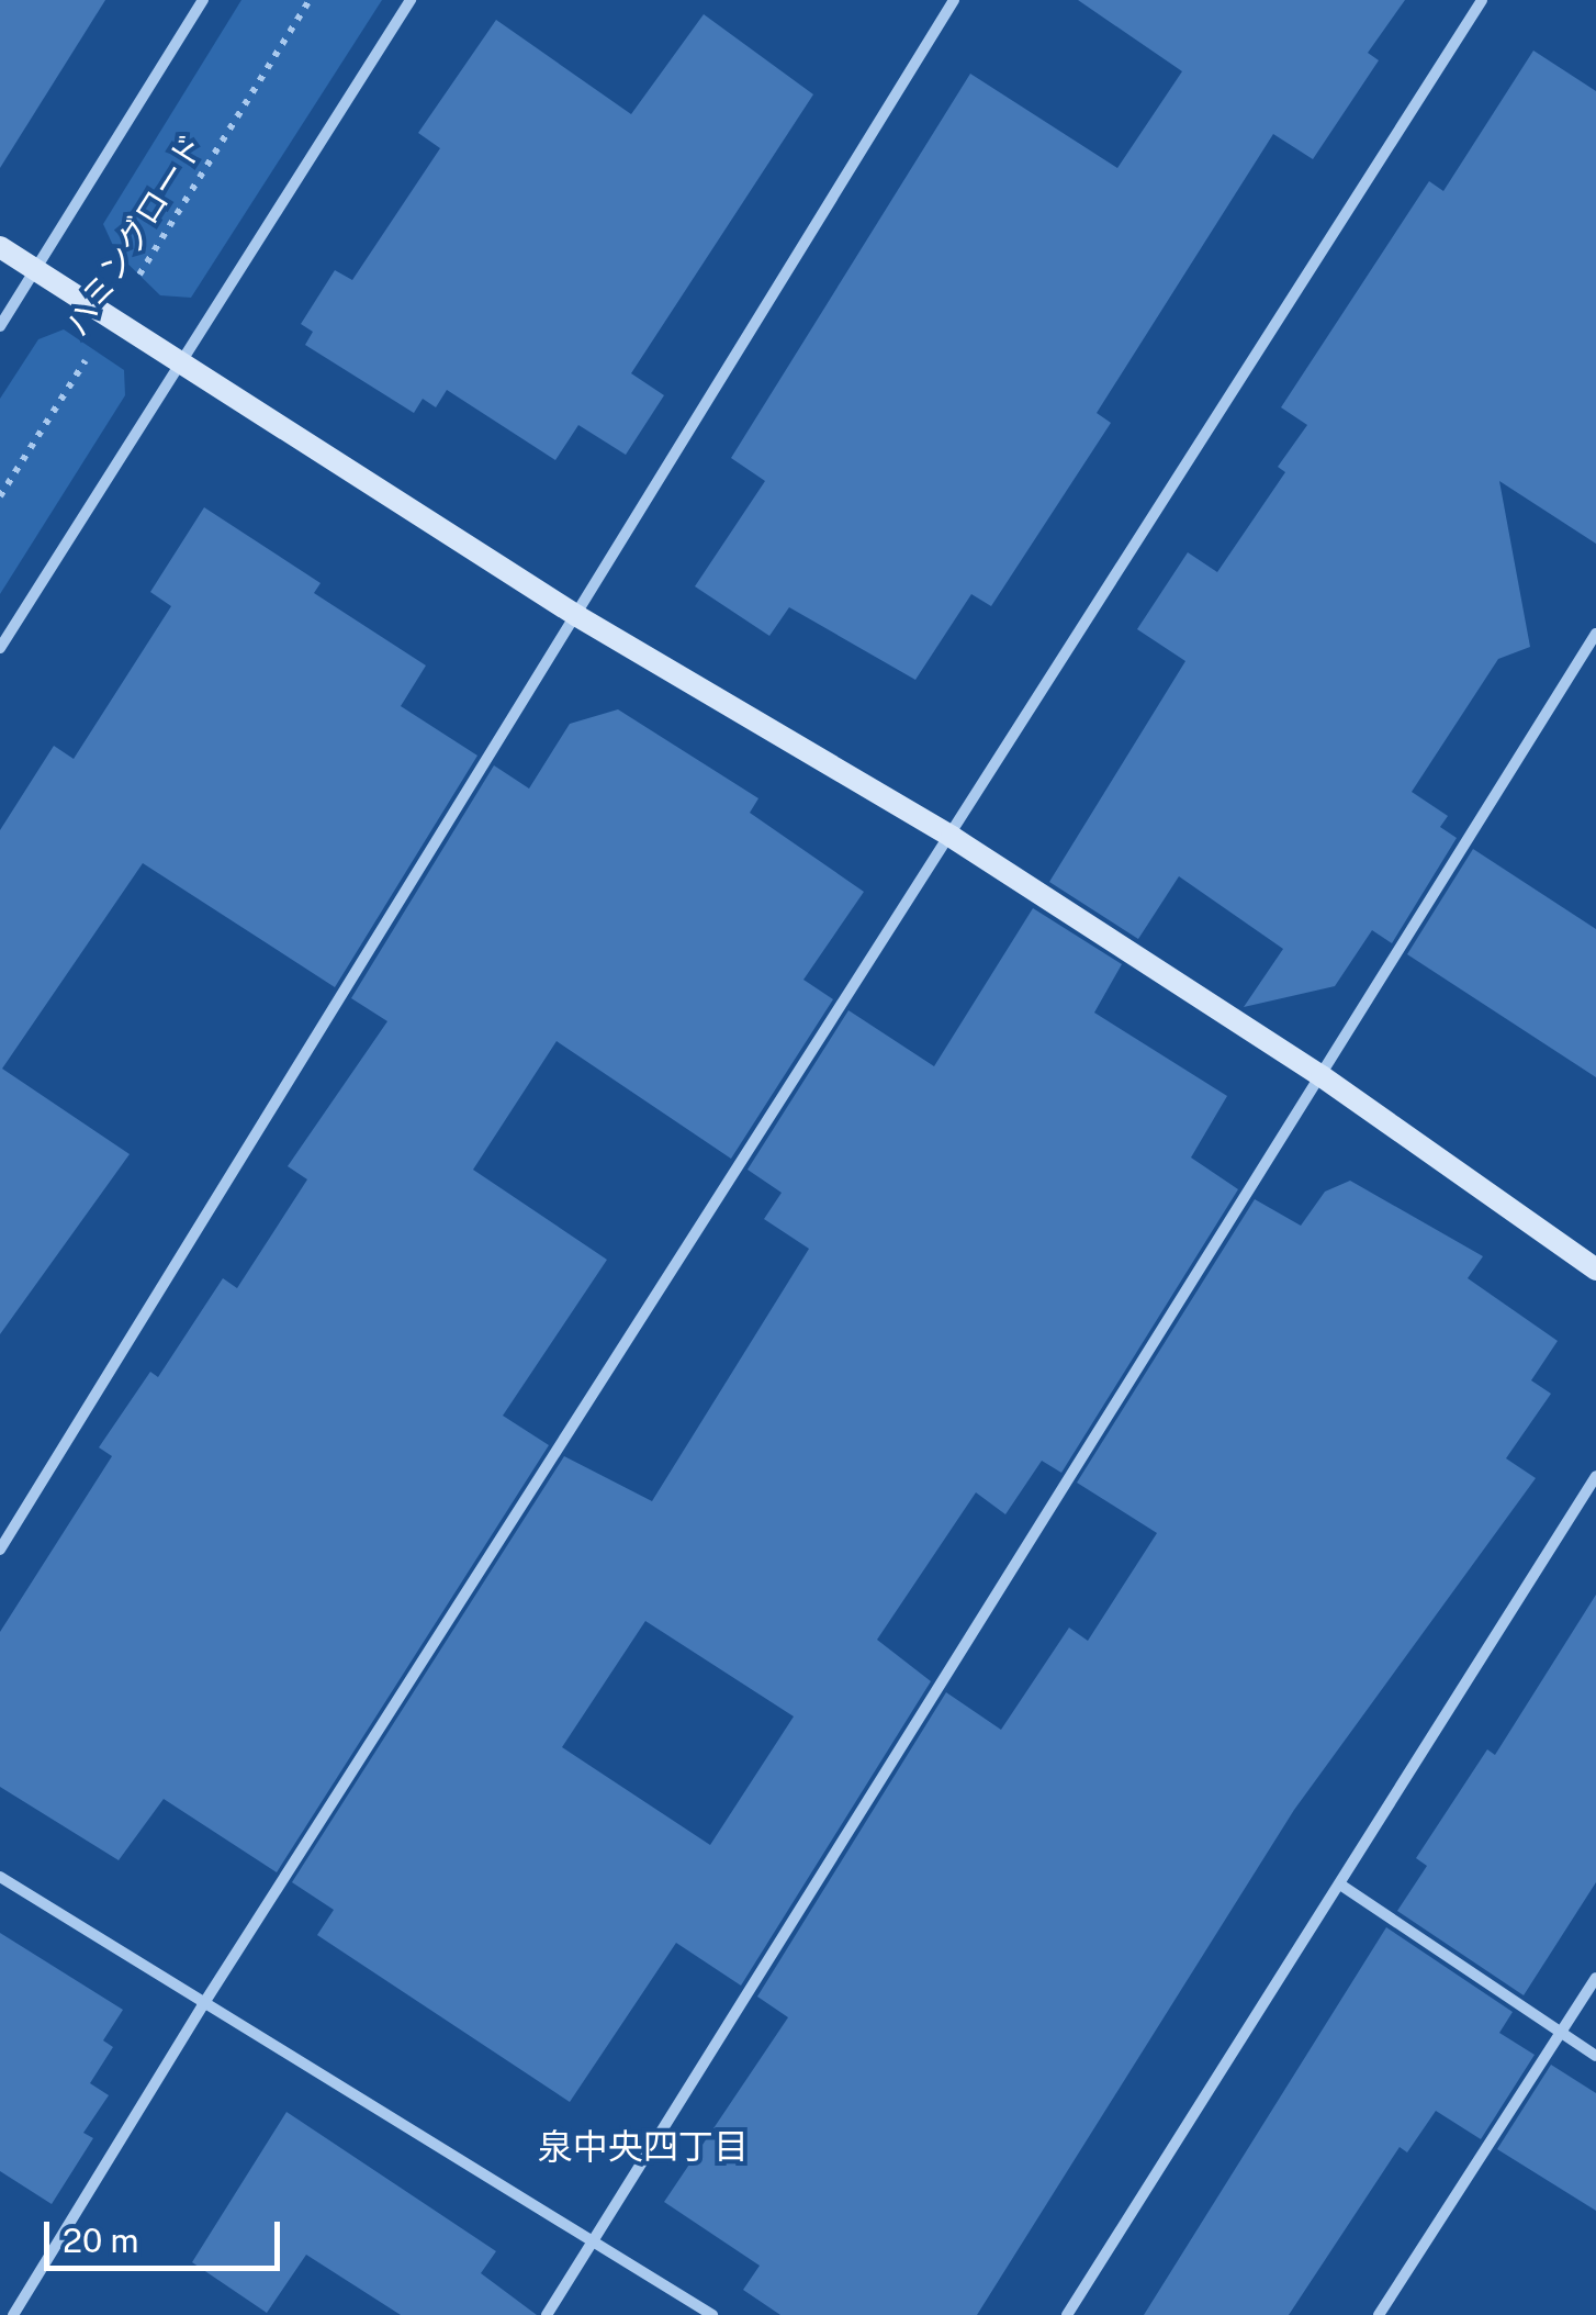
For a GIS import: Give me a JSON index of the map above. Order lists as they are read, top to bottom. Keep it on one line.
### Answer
{"streets":{"path":["ハミングロード"]},"districts":["泉中央四丁目"],"scale_bar":"20 m"}
